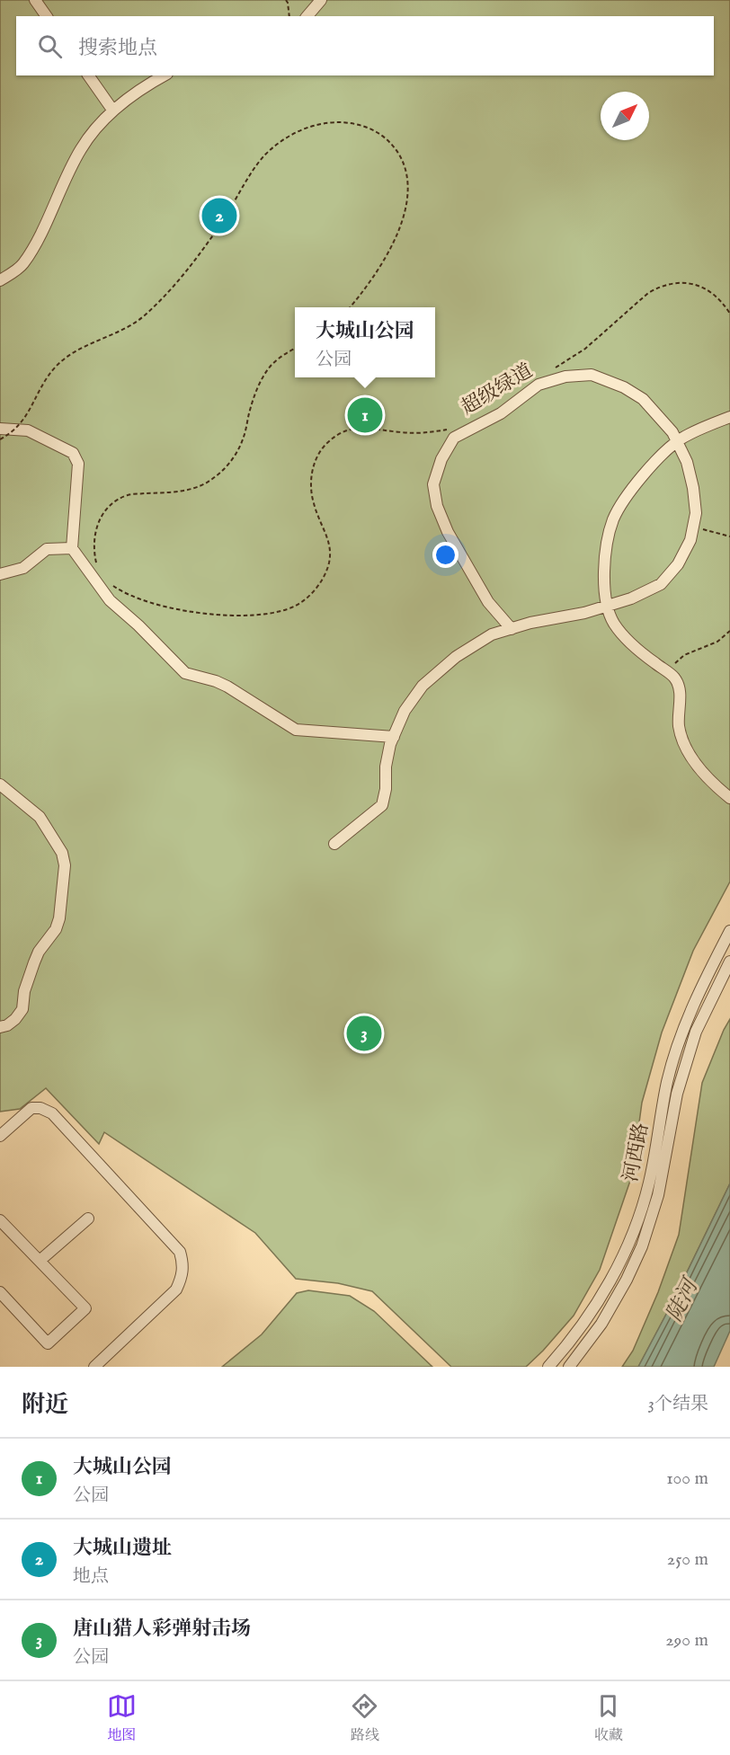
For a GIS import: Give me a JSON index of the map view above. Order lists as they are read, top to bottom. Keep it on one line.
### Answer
{"streets":{"street":["河西路"],"path":["超级绿道"]},"water":["陡河"],"north":"top right","page":{"search":"搜索地点","pins":["2","1","3"],"popup":["大城山公园","公园"],"heading":["附近","3个结果"],"list":[{"mark":"1","name":"大城山公园","note":"公园","value":"100 m"},{"mark":"2","name":"大城山遗址","note":"地点","value":"250 m"},{"mark":"3","name":"唐山猎人彩弹射击场","note":"公园","value":"290 m"}],"nav":["地图","路线","收藏"]}}
